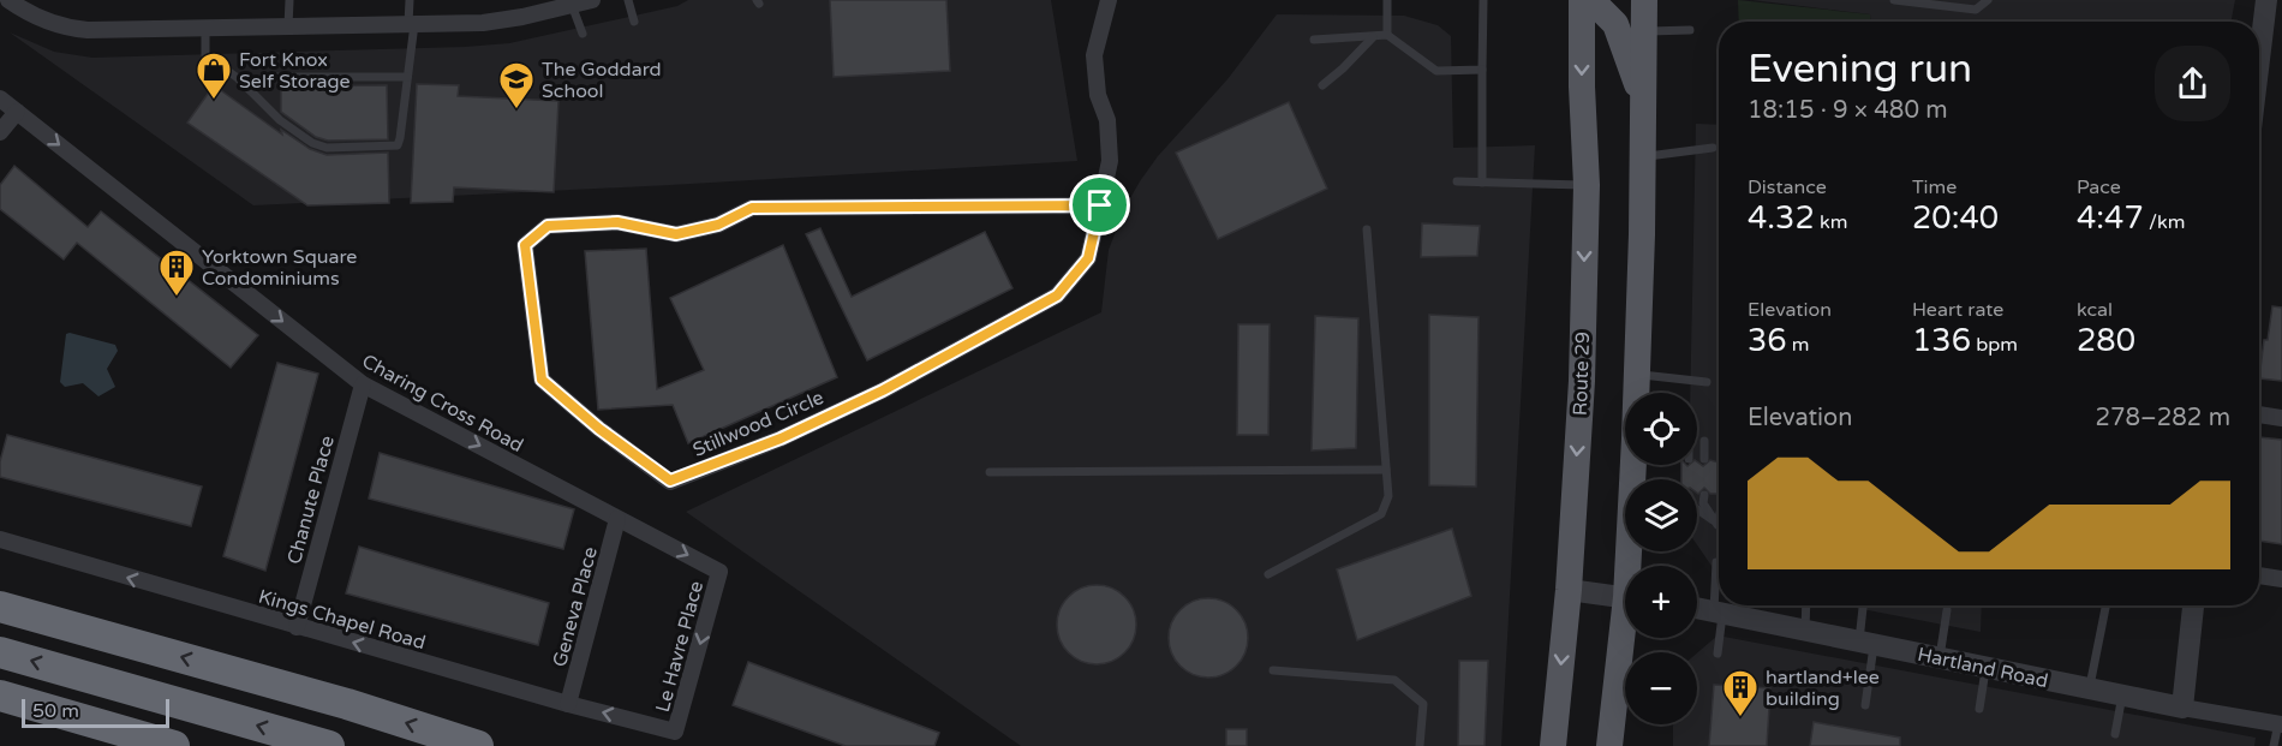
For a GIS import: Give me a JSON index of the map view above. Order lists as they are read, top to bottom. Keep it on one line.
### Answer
{"streets":{"main road":["Route 29"],"street":["Charing Cross Road","Stillwood Circle","Chanute Place","Geneva Place","Kings Chapel Road","Le Havre Place","Hartland Road"]},"crossings":[["Charing Cross Road","Chanute Place"],["Charing Cross Road","Geneva Place"],["Charing Cross Road","Le Havre Place"],["Chanute Place","Kings Chapel Road"],["Geneva Place","Kings Chapel Road"],["Kings Chapel Road","Le Havre Place"]],"one_way":["Charing Cross Road","Kings Chapel Road","Le Havre Place"],"places":{"shop":["Fort Knox Self Storage"],"school or university":["The Goddard School"],"building":["Yorktown Square Condominiums","hartland+lee building"]},"scale_bar":"50 m","page":{"heading":["Evening run","18:15 · 9 × 480 m"],"stats":[["Distance","4.32 km"],["Time","20:40"],["Pace","4:47 /km"],["Elevation","36 m"],["Heart rate","136 bpm"],["kcal","280"]],"chart":["Elevation","278–282 m"],"map_buttons":["+","−"],"scale":"50 m"}}
